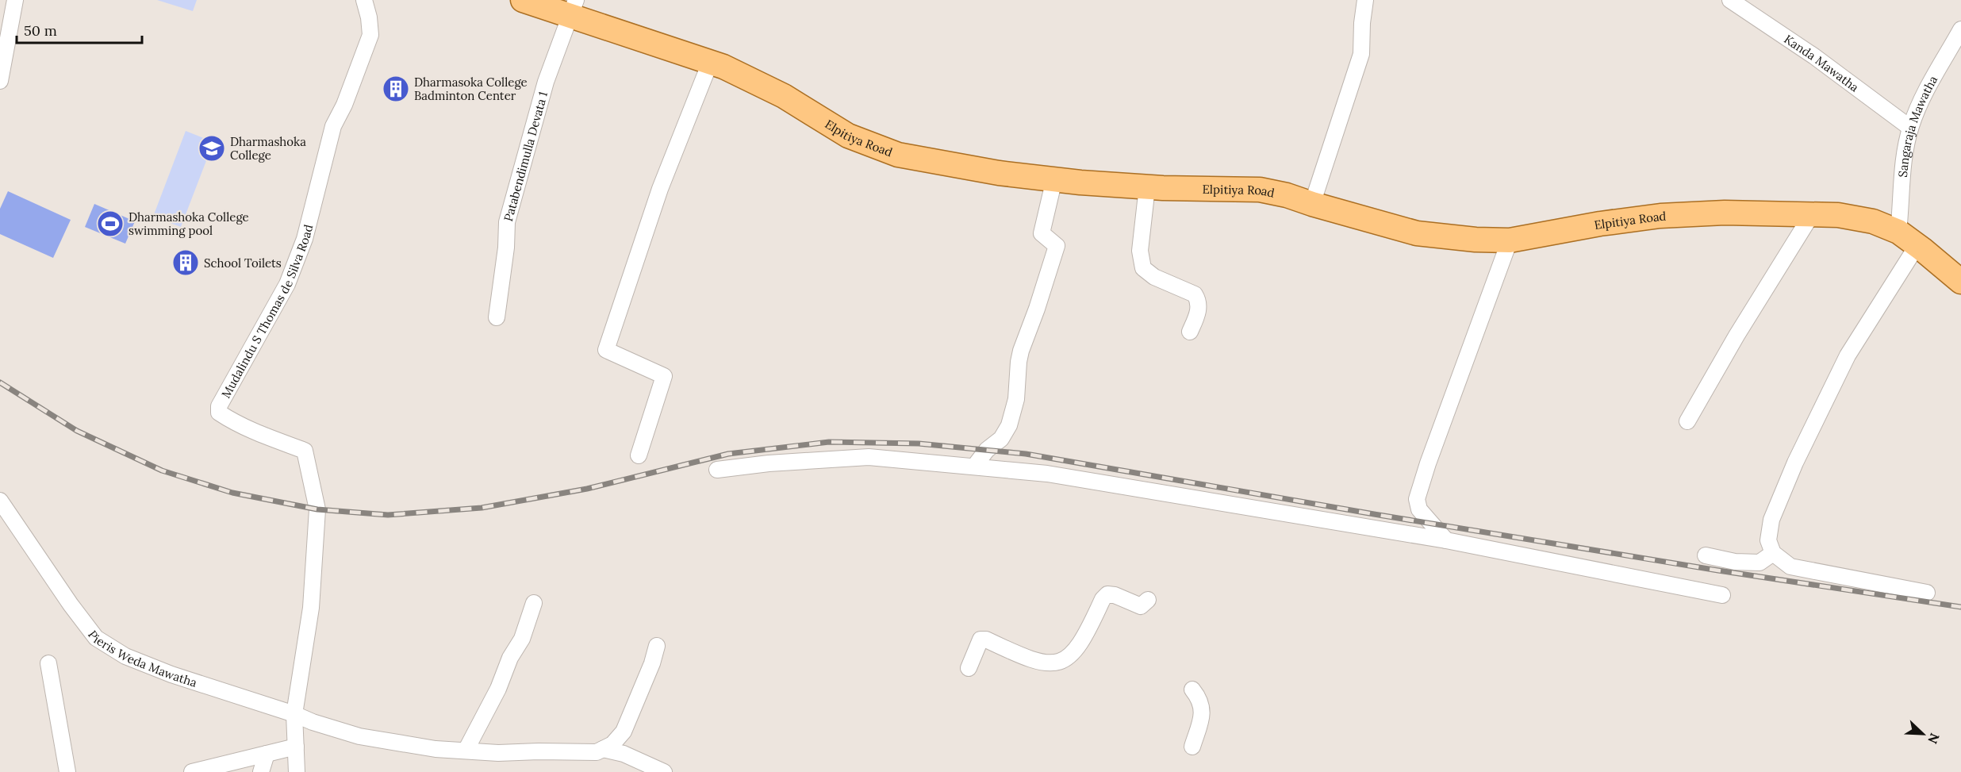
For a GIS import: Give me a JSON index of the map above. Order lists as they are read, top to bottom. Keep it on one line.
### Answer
{"streets":{"main road":["Elpitiya Road"],"street":["Kanda Mawatha","Sangaraja Mawatha","Patabendimulla Devata 1","Mudalindu S Thomas de Silva Road","Pieris Weda Mawatha"]},"crossings":[["Kanda Mawatha","Sangaraja Mawatha"],["Sangaraja Mawatha","Elpitiya Road"],["Elpitiya Road","Patabendimulla Devata 1"],["Mudalindu S Thomas de Silva Road","Pieris Weda Mawatha"]],"places":{"building":["Dharmasoka College Badminton Center","School Toilets"],"school or university":["Dharmashoka College"],"sports":["Dharmashoka College swimming pool"]},"scale_bar":"50 m","north":"bottom right"}
